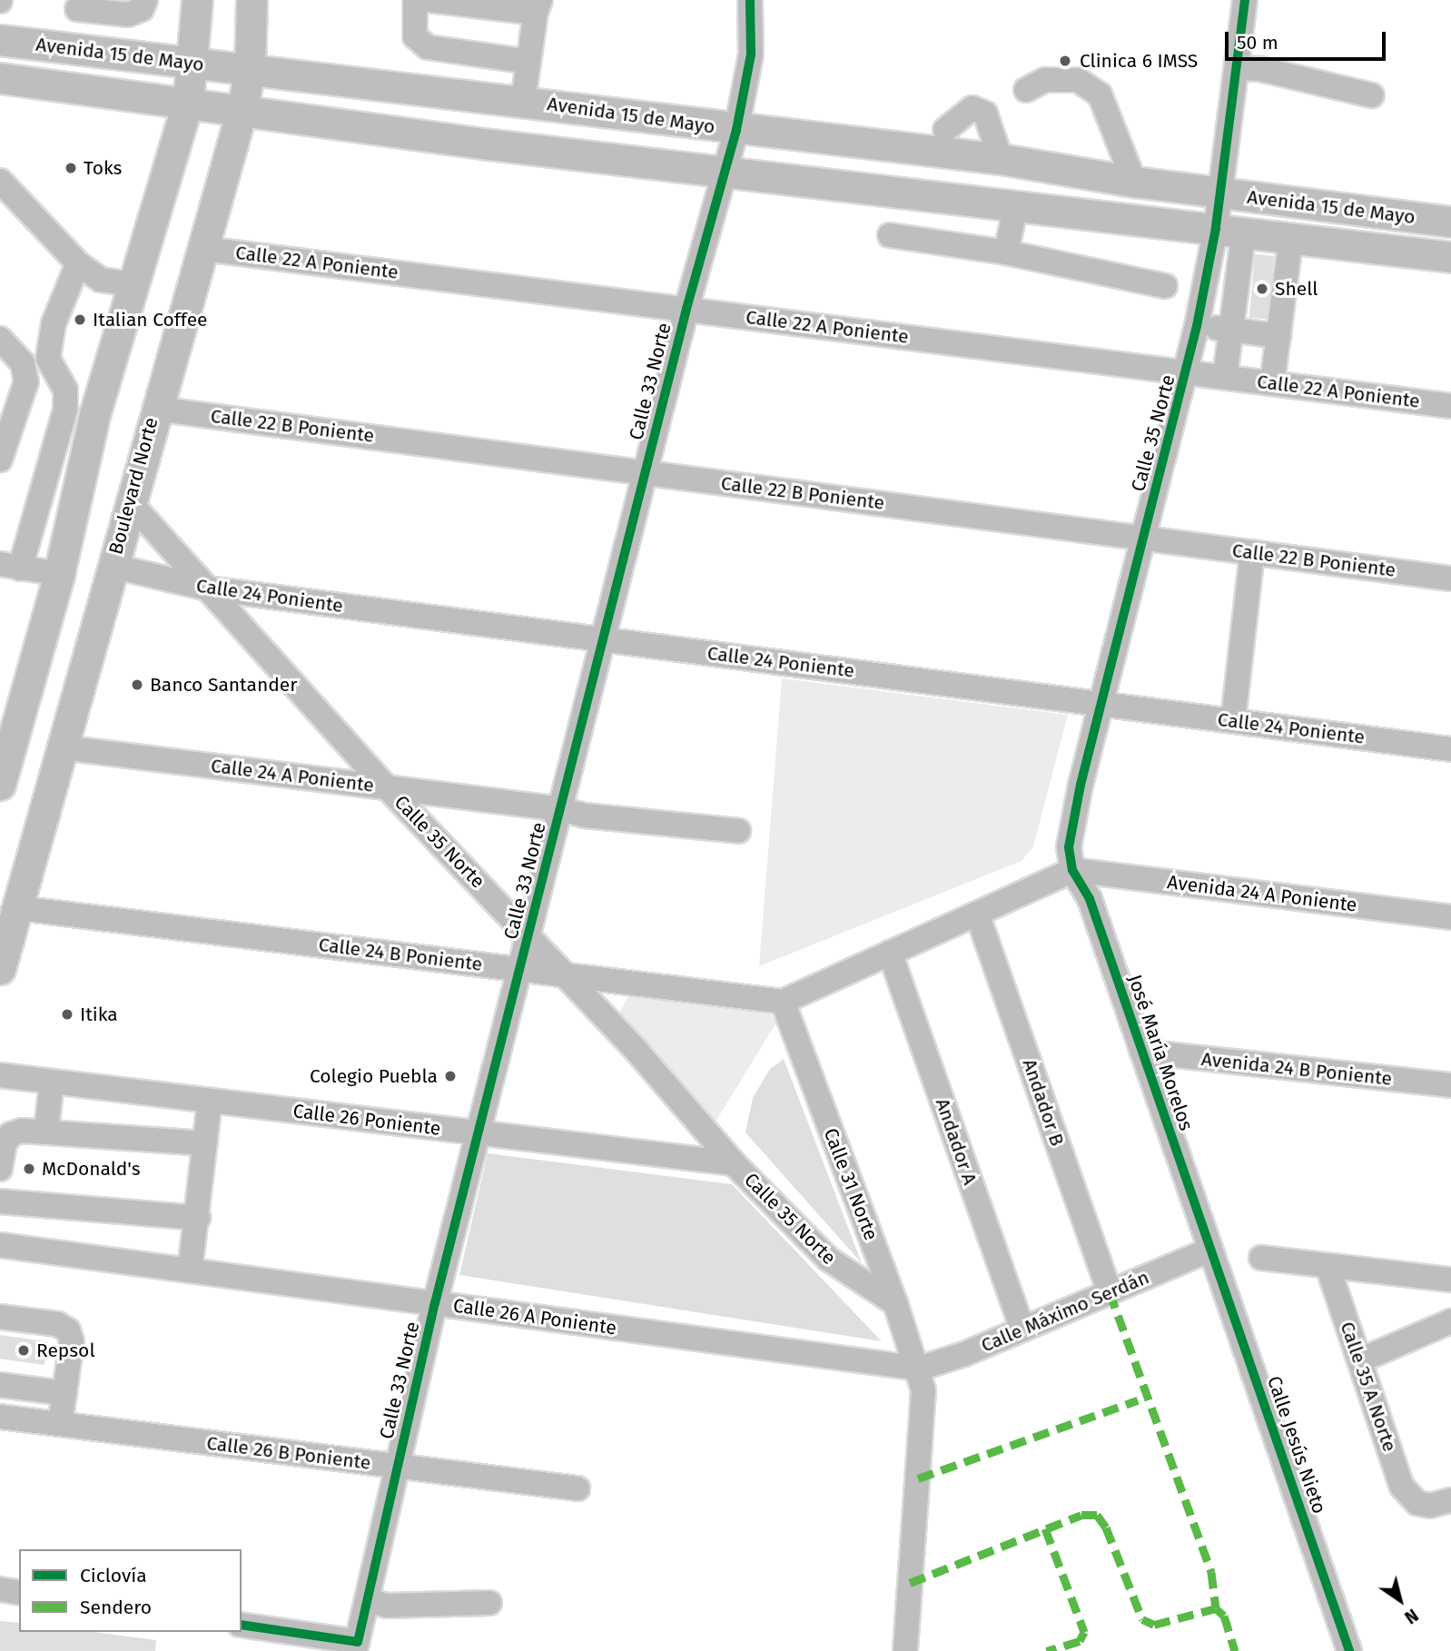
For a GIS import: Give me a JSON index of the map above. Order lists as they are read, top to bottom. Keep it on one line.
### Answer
{"streets":{"main road":["Avenida 15 de Mayo","Boulevard Norte"],"street":["Calle 22 A Poniente","Calle 33 Norte","Calle 22 B Poniente","Calle 35 Norte","Calle 24 Poniente","Calle 24 A Poniente","Avenida 24 A Poniente","Calle 24 B Poniente","José María Morelos","Avenida 24 B Poniente","Andador B","Calle 26 Poniente","Andador A","Calle 31 Norte","Calle Máximo Serdán","Calle 26 A Poniente","Calle 35 A Norte","Calle Jesús Nieto","Calle 26 B Poniente"]},"crossings":[["Avenida 15 de Mayo","Calle 33 Norte"],["Avenida 15 de Mayo","Calle 35 Norte"],["Avenida 15 de Mayo","Boulevard Norte"],["Calle 22 A Poniente","Calle 33 Norte"],["Calle 22 A Poniente","Calle 35 Norte"],["Calle 22 A Poniente","Boulevard Norte"],["Calle 33 Norte","Calle 22 B Poniente"],["Calle 33 Norte","Calle 35 Norte"],["Calle 33 Norte","Calle 24 Poniente"],["Calle 33 Norte","Calle 24 A Poniente"],["Calle 33 Norte","Calle 24 B Poniente"],["Calle 33 Norte","Calle 26 Poniente"],["Calle 33 Norte","Calle 26 A Poniente"],["Calle 33 Norte","Calle 26 B Poniente"],["Calle 22 B Poniente","Calle 35 Norte"],["Calle 22 B Poniente","Boulevard Norte"],["Calle 35 Norte","Boulevard Norte"],["Calle 35 Norte","Calle 24 Poniente"],["Calle 35 Norte","Calle 24 A Poniente"],["Calle 35 Norte","Avenida 24 A Poniente"],["Calle 35 Norte","Calle 24 B Poniente"],["Calle 35 Norte","José María Morelos"],["Calle 35 Norte","Calle 26 Poniente"],["Calle 35 Norte","Calle 31 Norte"],["Boulevard Norte","Calle 24 Poniente"],["Boulevard Norte","Calle 24 A Poniente"],["Boulevard Norte","Calle 24 B Poniente"],["Avenida 24 A Poniente","José María Morelos"],["Calle 24 B Poniente","Calle 31 Norte"],["José María Morelos","Avenida 24 B Poniente"],["José María Morelos","Calle Máximo Serdán"],["José María Morelos","Calle Jesús Nieto"],["Andador B","Calle Máximo Serdán"],["Andador A","Calle Máximo Serdán"],["Calle 31 Norte","Calle Máximo Serdán"],["Calle 31 Norte","Calle 26 A Poniente"],["Calle Máximo Serdán","Calle 26 A Poniente"],["Calle Máximo Serdán","Calle Jesús Nieto"]],"places":["Clinica 6 IMSS","Toks","Shell","Italian Coffee","Banco Santander","Itika","Colegio Puebla","McDonald's","Repsol"],"legend":["Ciclovía","Sendero"],"scale_bar":"50 m","north":"bottom right"}
